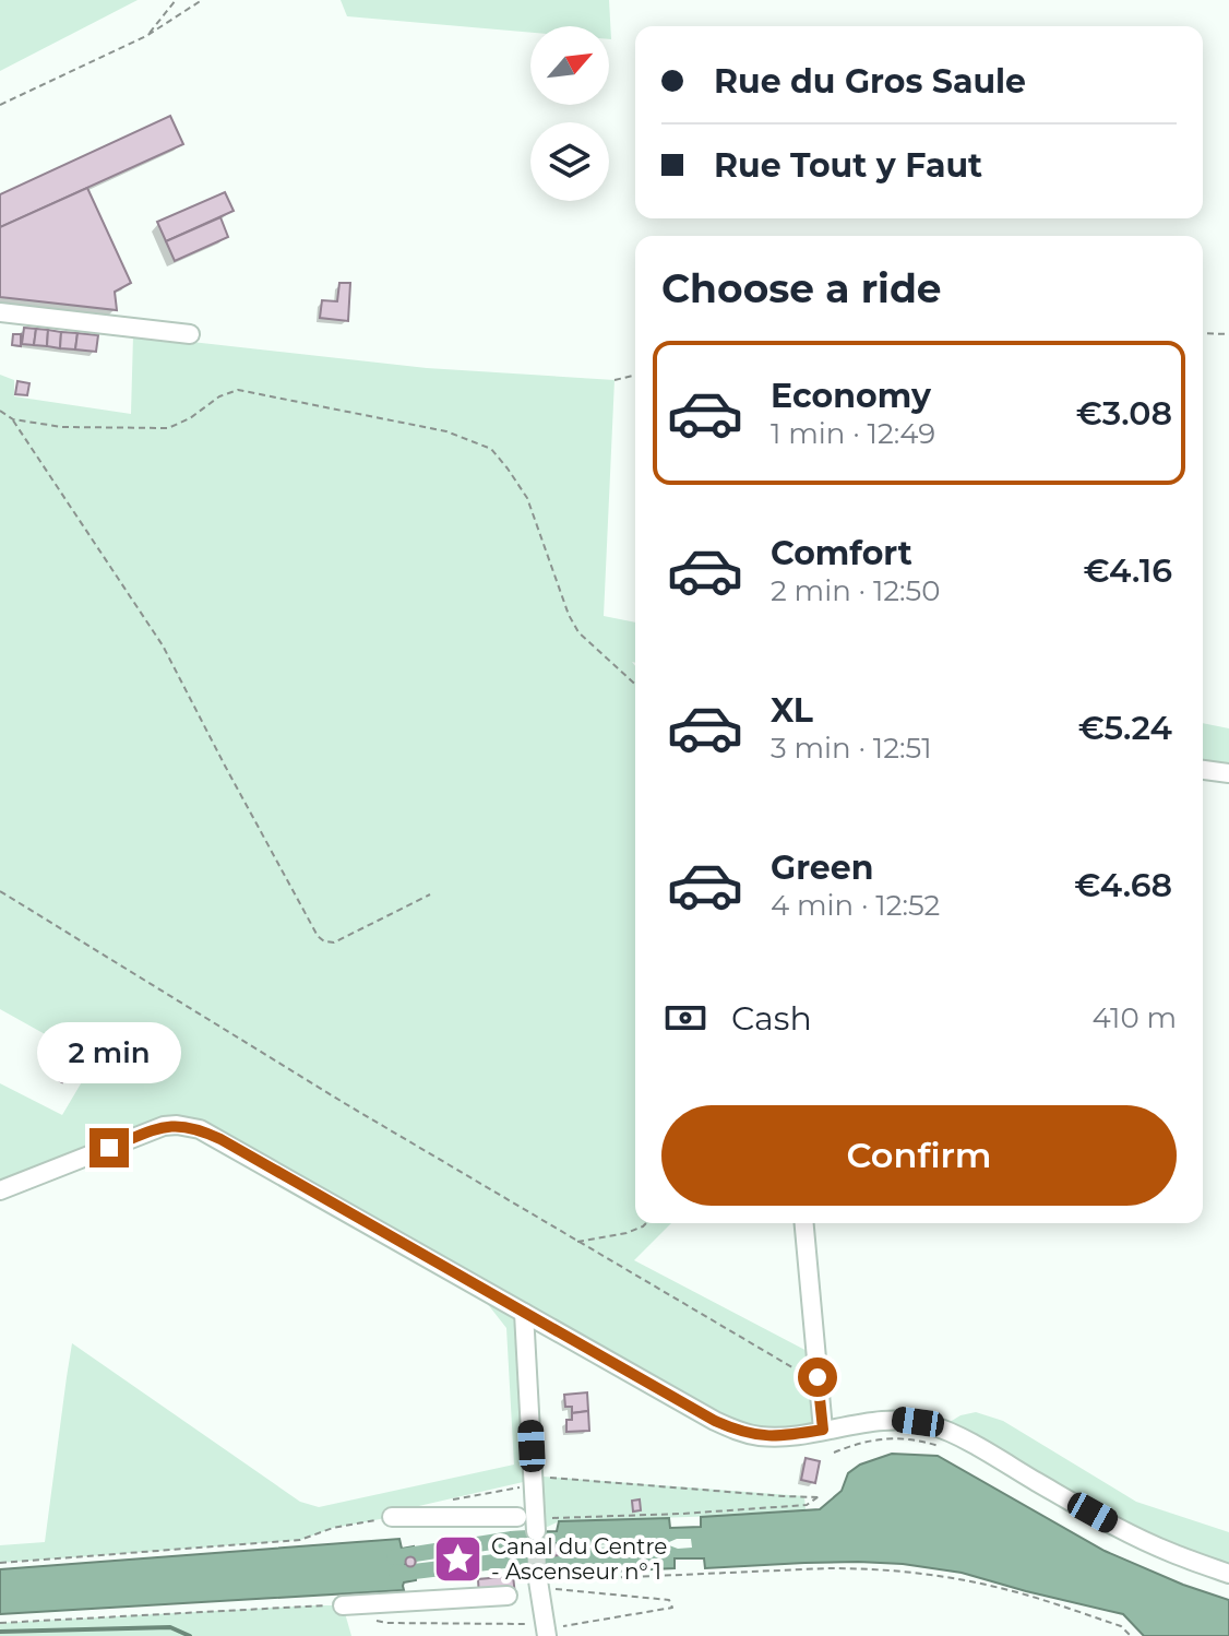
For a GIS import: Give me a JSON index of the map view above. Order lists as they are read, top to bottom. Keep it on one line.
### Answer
{"places":{"place":["Canal du Centre - Ascenseur n° 1"]},"north":"top right","page":{"banner":["Rue du Gros Saule","Rue Tout y Faut"],"heading":"Choose a ride","list":[{"name":"Economy","note":"1 min · 12:49","value":"€3.08"},{"name":"Comfort","note":"2 min · 12:50","value":"€4.16"},{"name":"XL","note":"3 min · 12:51","value":"€5.24"},{"name":"Green","note":"4 min · 12:52","value":"€4.68"}],"pay":["Cash","410 m"],"bubble":"2 min","buttons":"Confirm"}}
